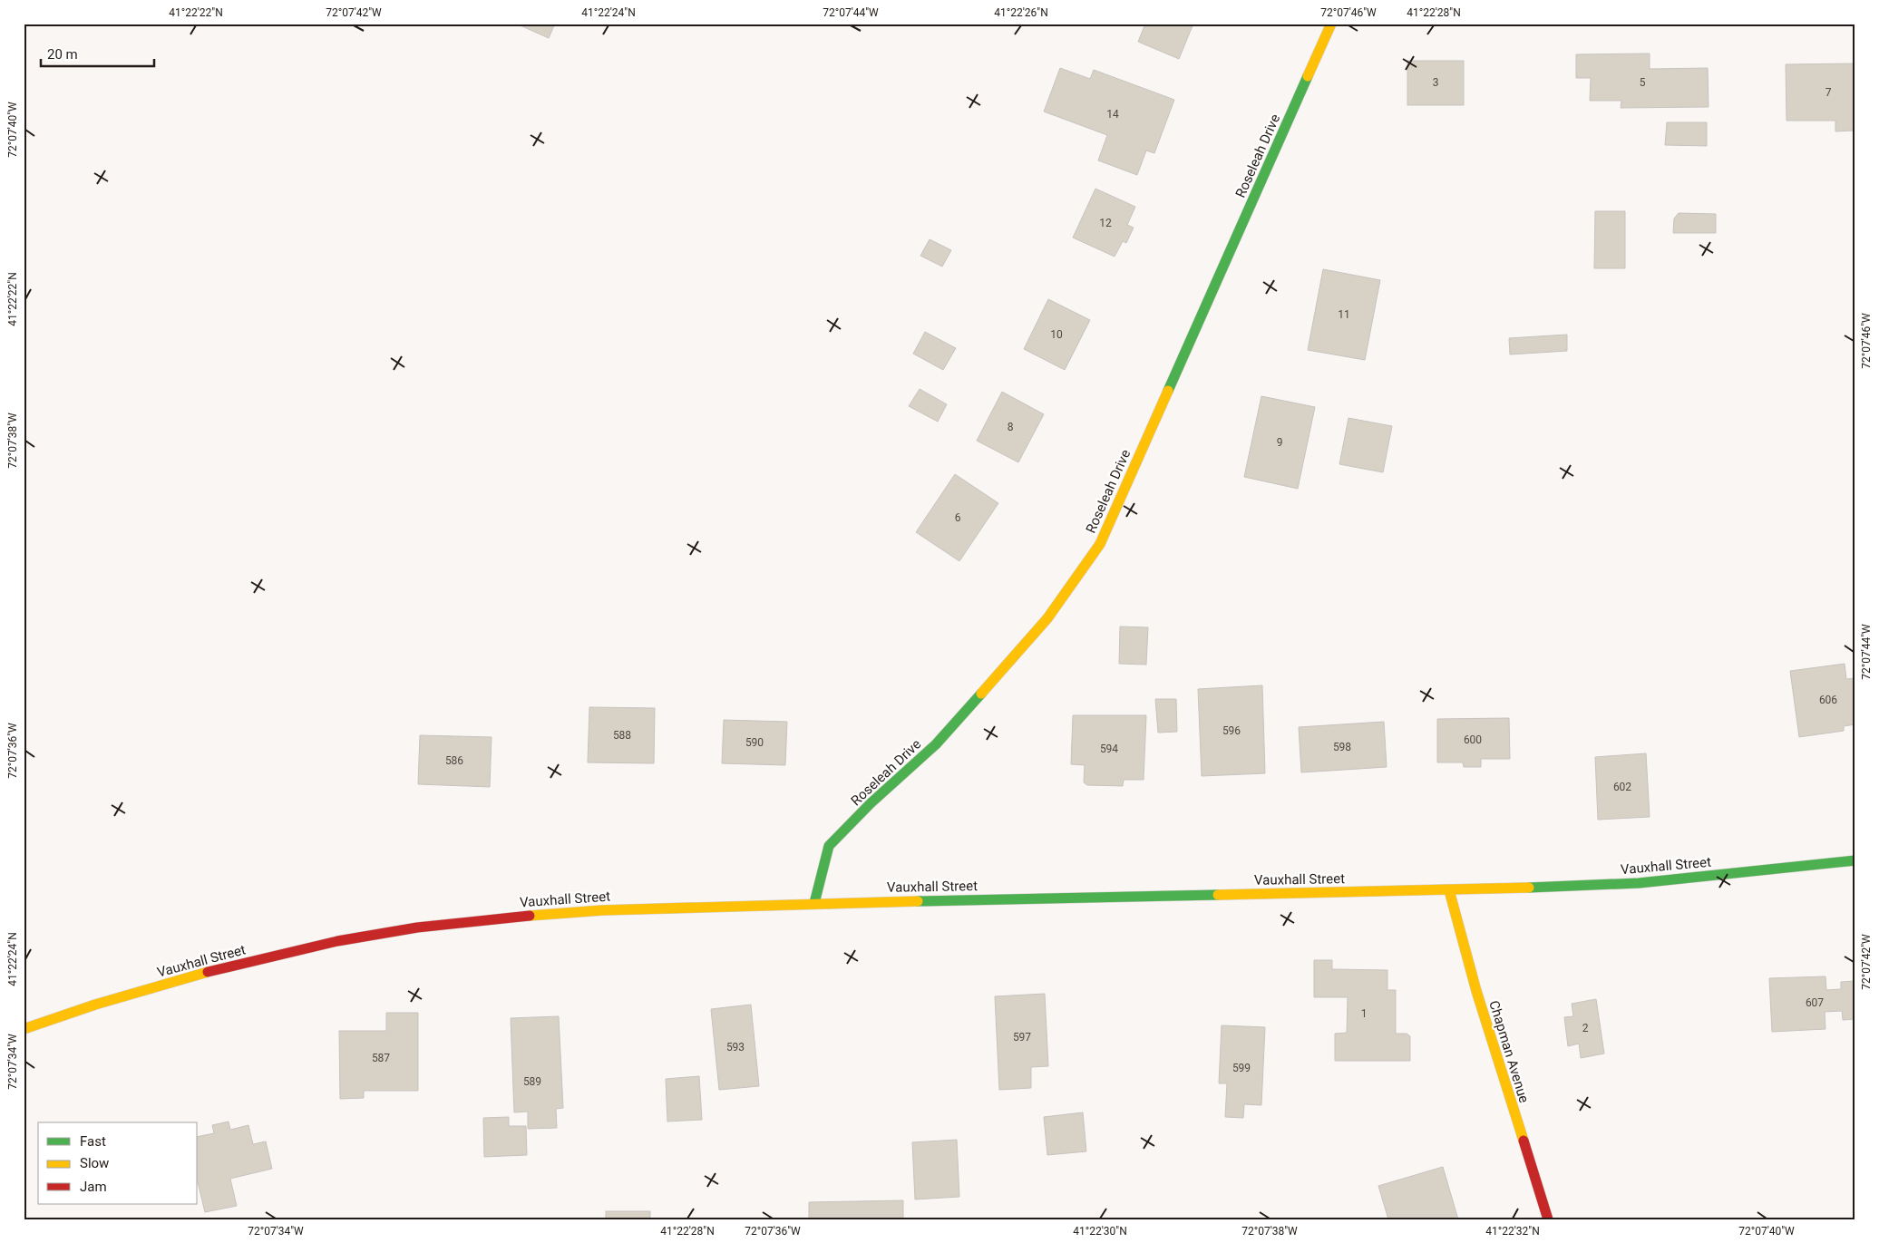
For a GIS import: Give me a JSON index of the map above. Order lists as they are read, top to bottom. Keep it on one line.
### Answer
{"streets":{"street":["Roseleah Drive","Vauxhall Street","Chapman Avenue"]},"crossings":[["Roseleah Drive","Vauxhall Street"],["Vauxhall Street","Chapman Avenue"]],"house_numbers":["3","5","7","14","12","11","10","8","9","6","606","596","588","600","590","598","594","586","602","607","1","2","597","593","587","599","589"],"legend":["Fast","Slow","Jam"],"scale_bar":"20 m","coordinates":["41°22'22\"N","72°07'42\"W","41°22'24\"N","72°07'44\"W","41°22'26\"N","72°07'46\"W","41°22'28\"N","72°07'40\"W","72°07'38\"W","72°07'36\"W","72°07'34\"W","41°22'30\"N","41°22'32\"N"]}
